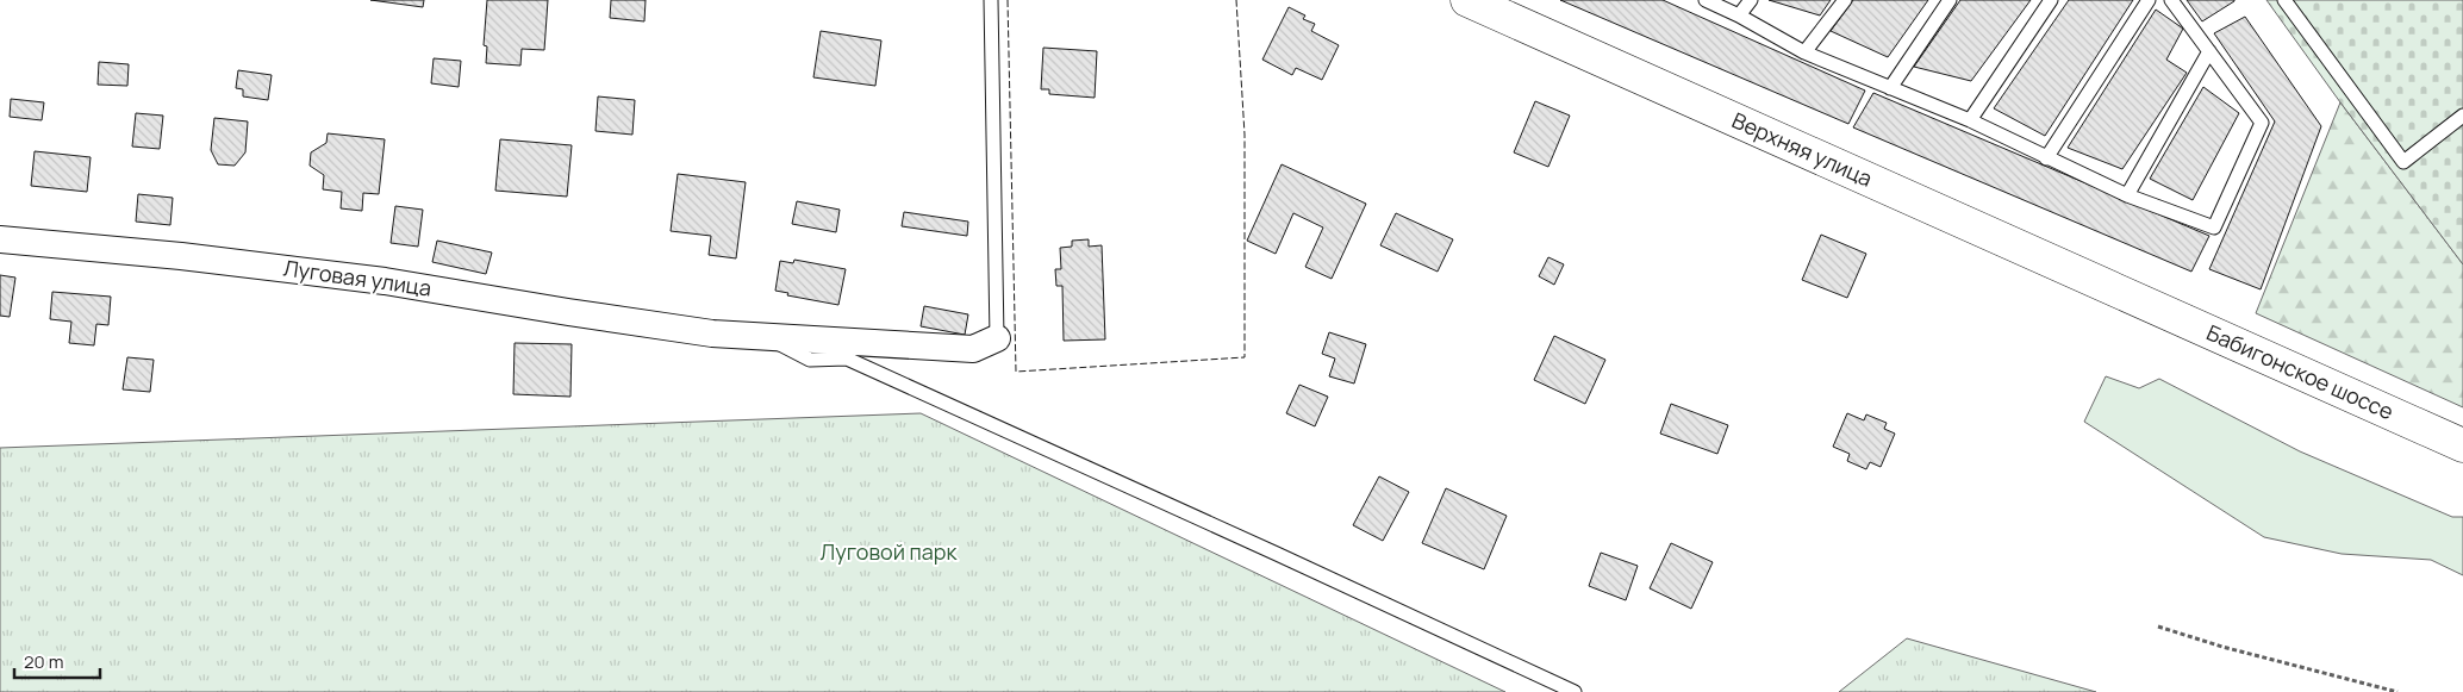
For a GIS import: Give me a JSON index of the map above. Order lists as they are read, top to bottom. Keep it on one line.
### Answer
{"streets":{"street":["Верхняя улица","Луговая улица","Бабигонское шоссе"]},"crossings":[["Верхняя улица","Бабигонское шоссе"]],"parks":["Луговой парк"],"scale_bar":"20 m"}
